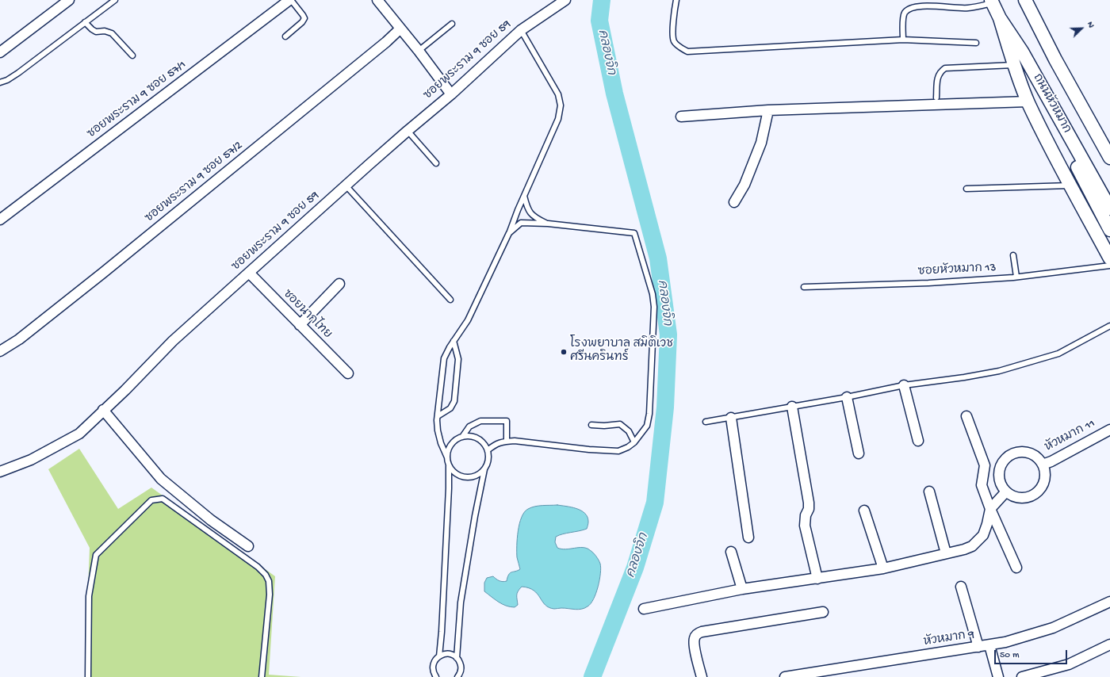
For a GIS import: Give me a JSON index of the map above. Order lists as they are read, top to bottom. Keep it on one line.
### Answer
{"streets":{"main road":["ถนนหัวหมาก"],"street":["ซอยพระราม 9 ซอย 59","ซอยพระราม 9 ซอย 57/1","ซอยพระราม 9 ซอย 57/2","ซอยนากไทย","หัวหมาก 11","หัวหมาก 9"],"lane":["ซอยหัวหมาก 13"]},"crossings":[["ซอยพระราม 9 ซอย 59","ซอยนากไทย"]],"water":["คลองจิก"],"places":["โรงพยาบาล สมิติเวช ศรีนครินทร์"],"scale_bar":"50 m","north":"top right"}
